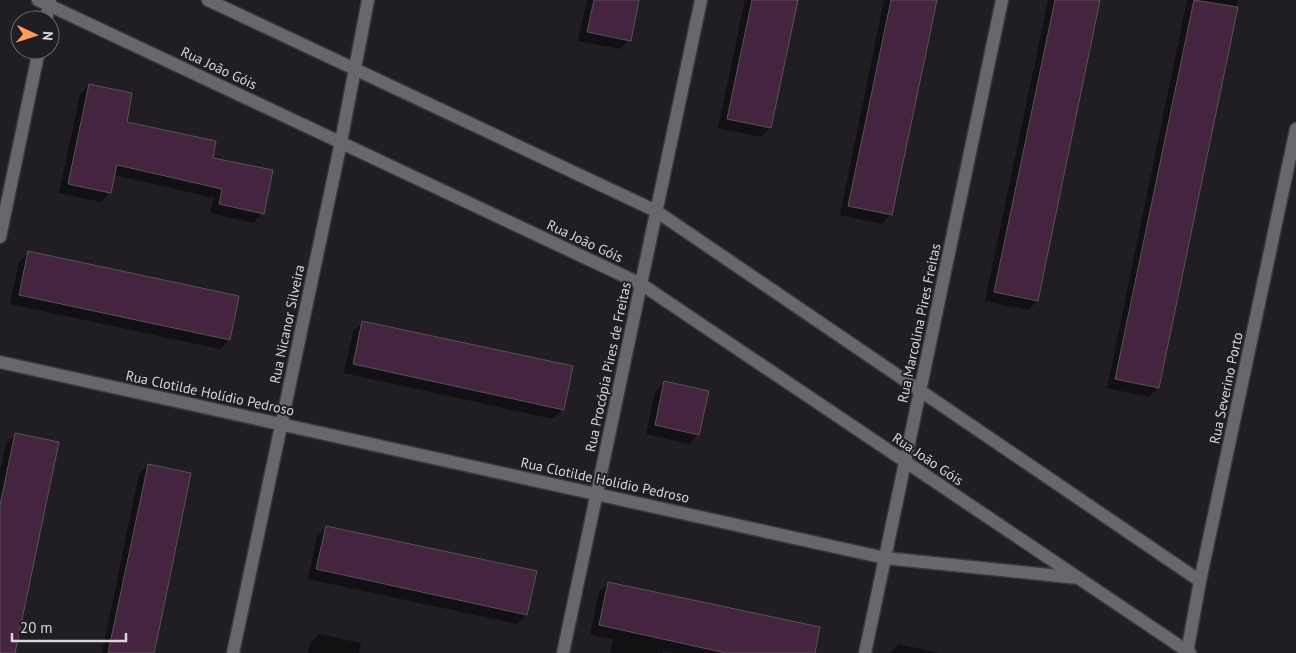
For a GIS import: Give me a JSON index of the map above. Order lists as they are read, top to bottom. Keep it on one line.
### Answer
{"streets":{"street":["Rua João Góis","Rua Marcolina Pires Freitas","Rua Nicanor Silveira","Rua Procópia Pires de Freitas","Rua Severino Porto","Rua Clotilde Holídio Pedroso"]},"crossings":[["Rua João Góis","Rua Marcolina Pires Freitas"],["Rua João Góis","Rua Nicanor Silveira"],["Rua João Góis","Rua Procópia Pires de Freitas"],["Rua João Góis","Rua Clotilde Holídio Pedroso"],["Rua Marcolina Pires Freitas","Rua Clotilde Holídio Pedroso"],["Rua Nicanor Silveira","Rua Clotilde Holídio Pedroso"],["Rua Procópia Pires de Freitas","Rua Clotilde Holídio Pedroso"],["Rua Severino Porto","Rua Clotilde Holídio Pedroso"]],"scale_bar":"20 m","north":"right"}
